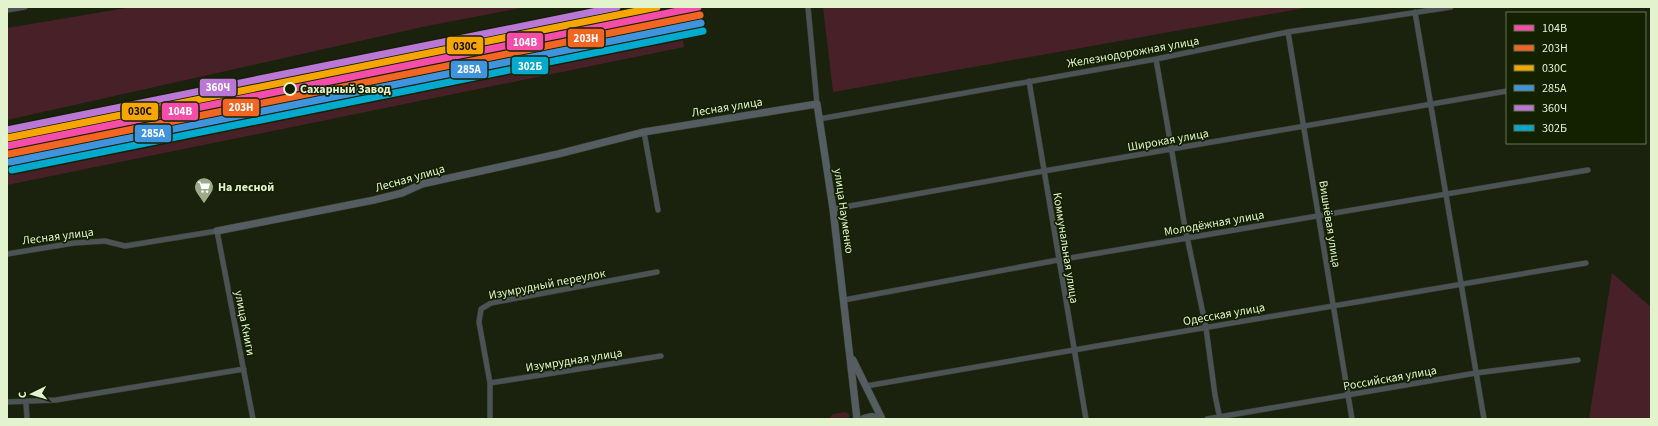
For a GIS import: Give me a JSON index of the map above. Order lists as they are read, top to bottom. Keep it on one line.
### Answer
{"streets":{"street":["Железнодорожная улица","Лесная улица","Широкая улица","улица Науменко","Молодёжная улица","Вишнёвая улица","Коммунальная улица","Изумрудный переулок","Одесская улица","улица Книги","Изумрудная улица","Российская улица"]},"crossings":[["Железнодорожная улица","улица Науменко"],["Железнодорожная улица","Вишнёвая улица"],["Железнодорожная улица","Коммунальная улица"],["Лесная улица","улица Науменко"],["Лесная улица","улица Книги"],["Широкая улица","улица Науменко"],["Широкая улица","Вишнёвая улица"],["Широкая улица","Коммунальная улица"],["улица Науменко","Молодёжная улица"],["Молодёжная улица","Вишнёвая улица"],["Молодёжная улица","Коммунальная улица"],["Вишнёвая улица","Одесская улица"],["Вишнёвая улица","Российская улица"],["Коммунальная улица","Одесская улица"],["Изумрудный переулок","Изумрудная улица"]],"places":{"other":["Сахарный Завод"],"supermarket":["На лесной"]},"lines":["transit line 104В","transit line 030C","transit line 360Ч","transit line 203Н","transit line 285А","transit line 302Б"],"legend":["104В","203Н","030C","285А","360Ч","302Б"],"north":"left"}
